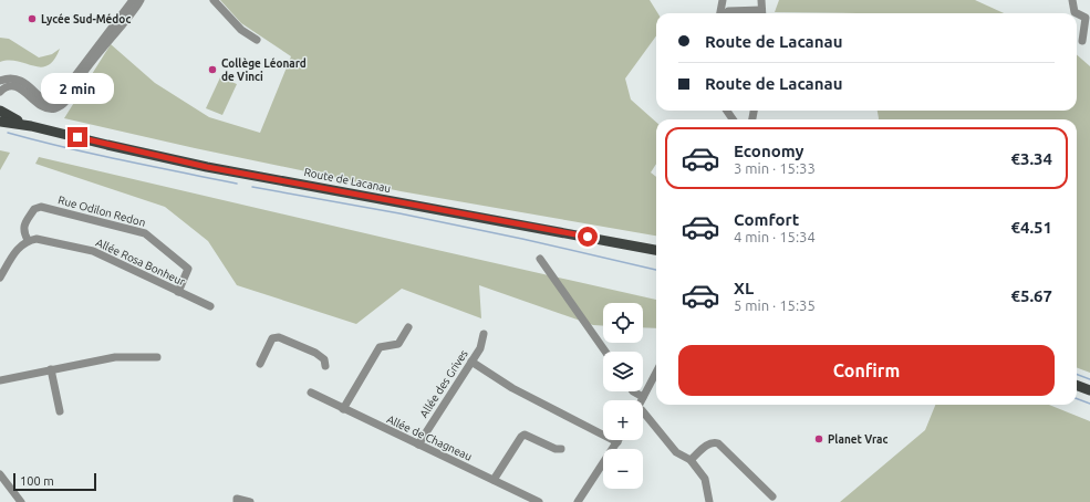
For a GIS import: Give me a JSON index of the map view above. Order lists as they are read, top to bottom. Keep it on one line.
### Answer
{"streets":{"main road":["Route de Lacanau"],"street":["Rue Odilon Redon","Allée Rosa Bonheur","Allée des Grives","Allée de Chagneau"]},"crossings":[["Rue Odilon Redon","Allée Rosa Bonheur"],["Allée des Grives","Allée de Chagneau"]],"places":["Lycée Sud-Médoc","Collège Léonard de Vinci","Planet Vrac"],"scale_bar":"100 m","page":{"banner":["Route de Lacanau","Route de Lacanau"],"bubble":"2 min","list":[{"name":"Economy","note":"3 min · 15:33","value":"€3.34"},{"name":"Comfort","note":"4 min · 15:34","value":"€4.51"},{"name":"XL","note":"5 min · 15:35","value":"€5.67"}],"map_buttons":["+","−"],"buttons":"Confirm","scale":"100 m"}}
